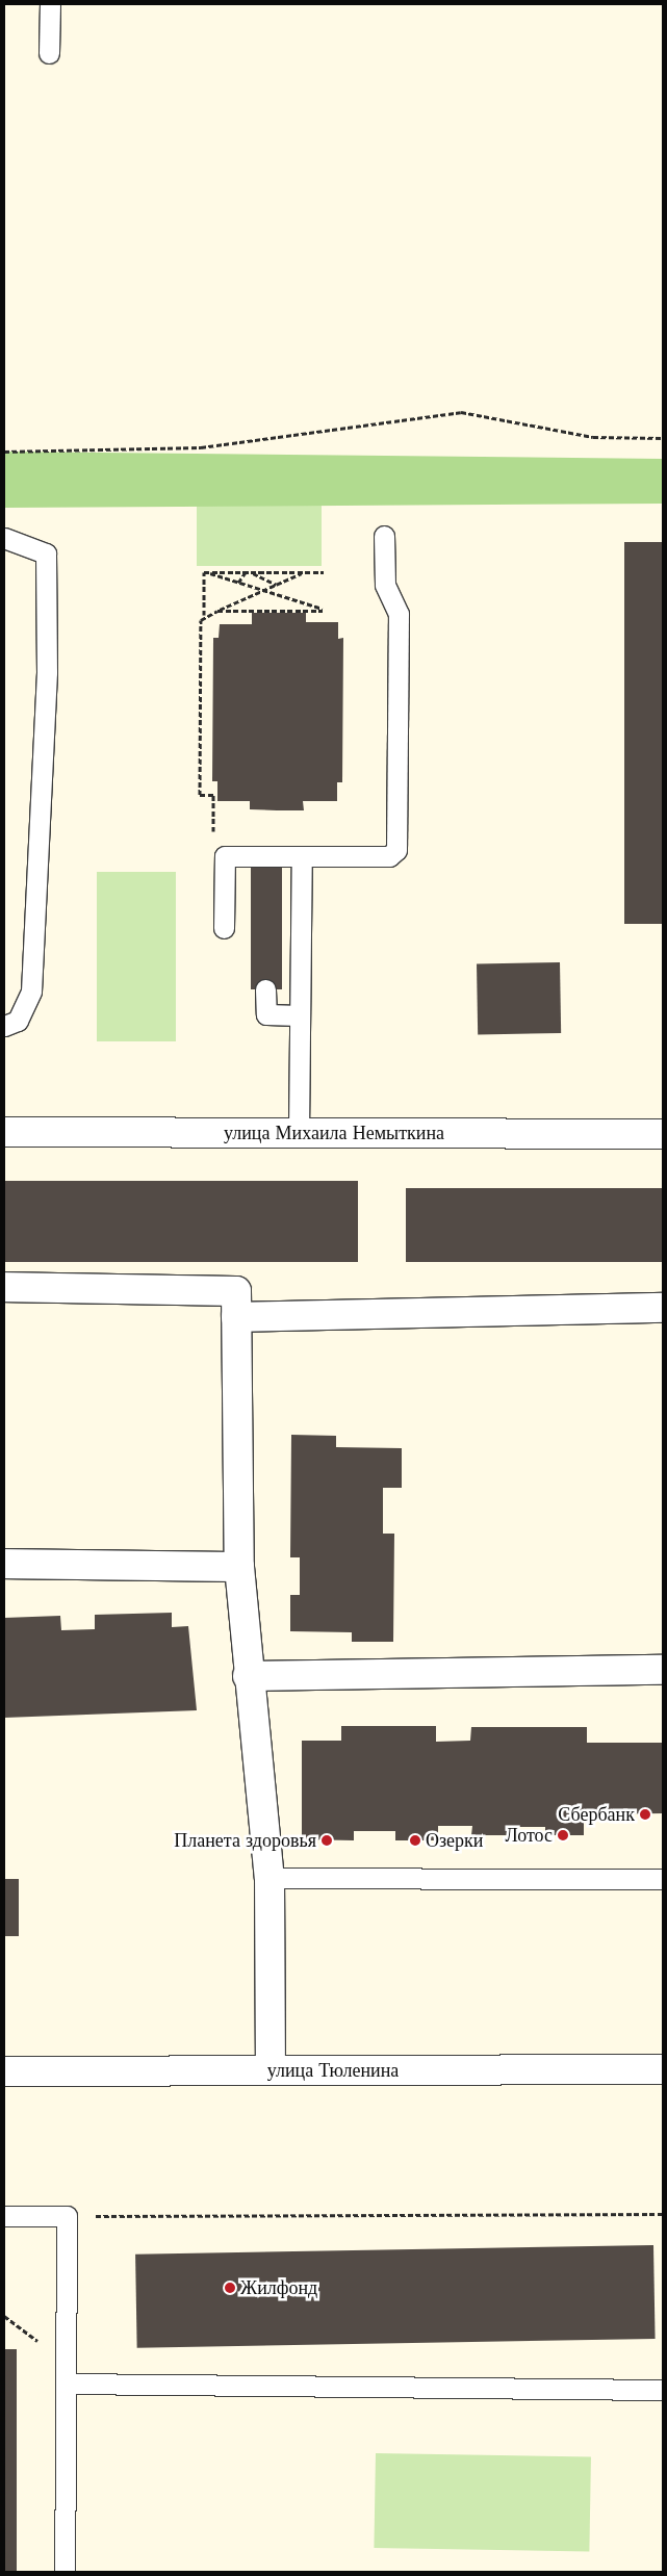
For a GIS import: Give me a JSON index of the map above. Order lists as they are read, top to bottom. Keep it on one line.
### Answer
{"streets":{"street":["улица Михаила Немыткина","улица Тюленина"]},"places":["Сбербанк","Лотос","Планета здоровья","Озерки","Жилфонд"]}
